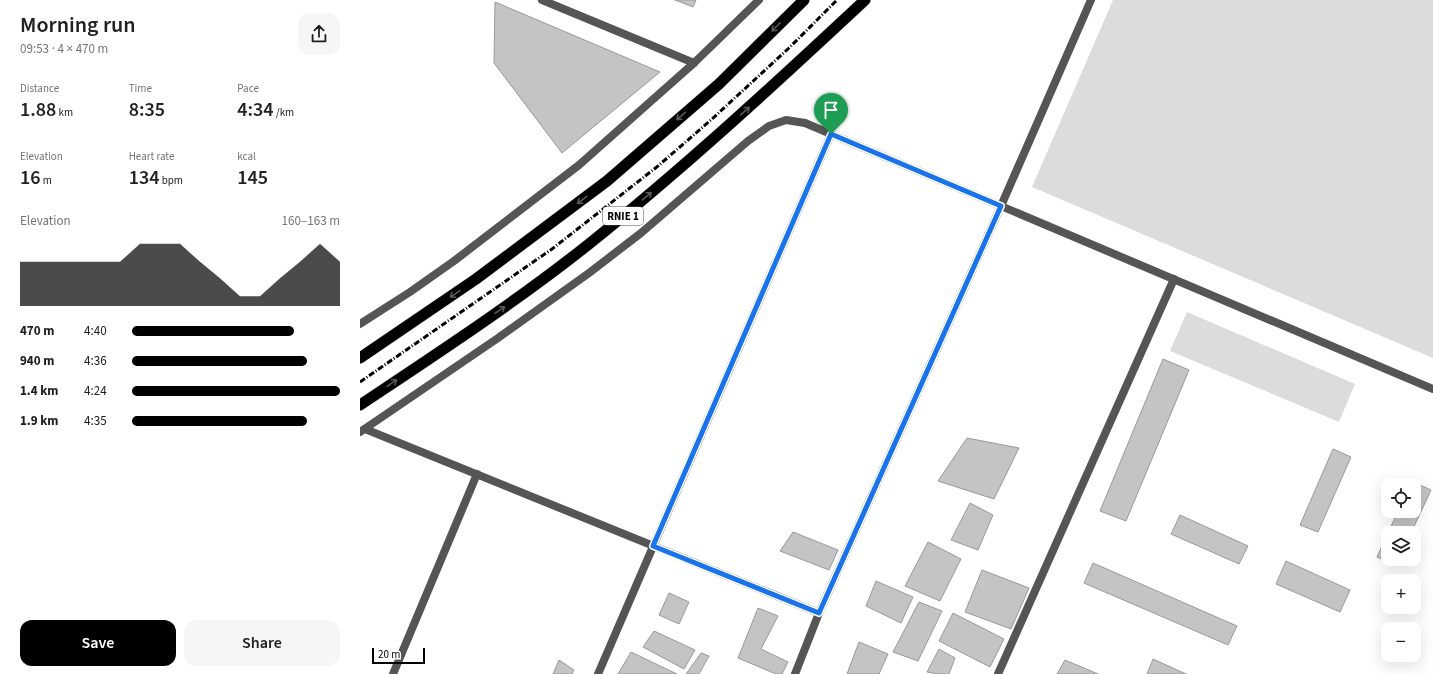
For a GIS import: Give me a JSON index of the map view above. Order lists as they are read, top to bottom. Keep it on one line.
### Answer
{"streets":{"highway":["RNIE 1"]},"scale_bar":"20 m","page":{"heading":["Morning run","09:53 · 4 × 470 m"],"stats":[["Distance","1.88 km"],["Time","8:35"],["Pace","4:34 /km"],["Elevation","16 m"],["Heart rate","134 bpm"],["kcal","145"]],"chart":["Elevation","160–163 m"],"list":[{"name":"470 m","note":"4:40"},{"name":"940 m","note":"4:36"},{"name":"1.4 km","note":"4:24"},{"name":"1.9 km","note":"4:35"}],"map_buttons":["+","−"],"buttons":["Save","Share"],"scale":"20 m"}}
